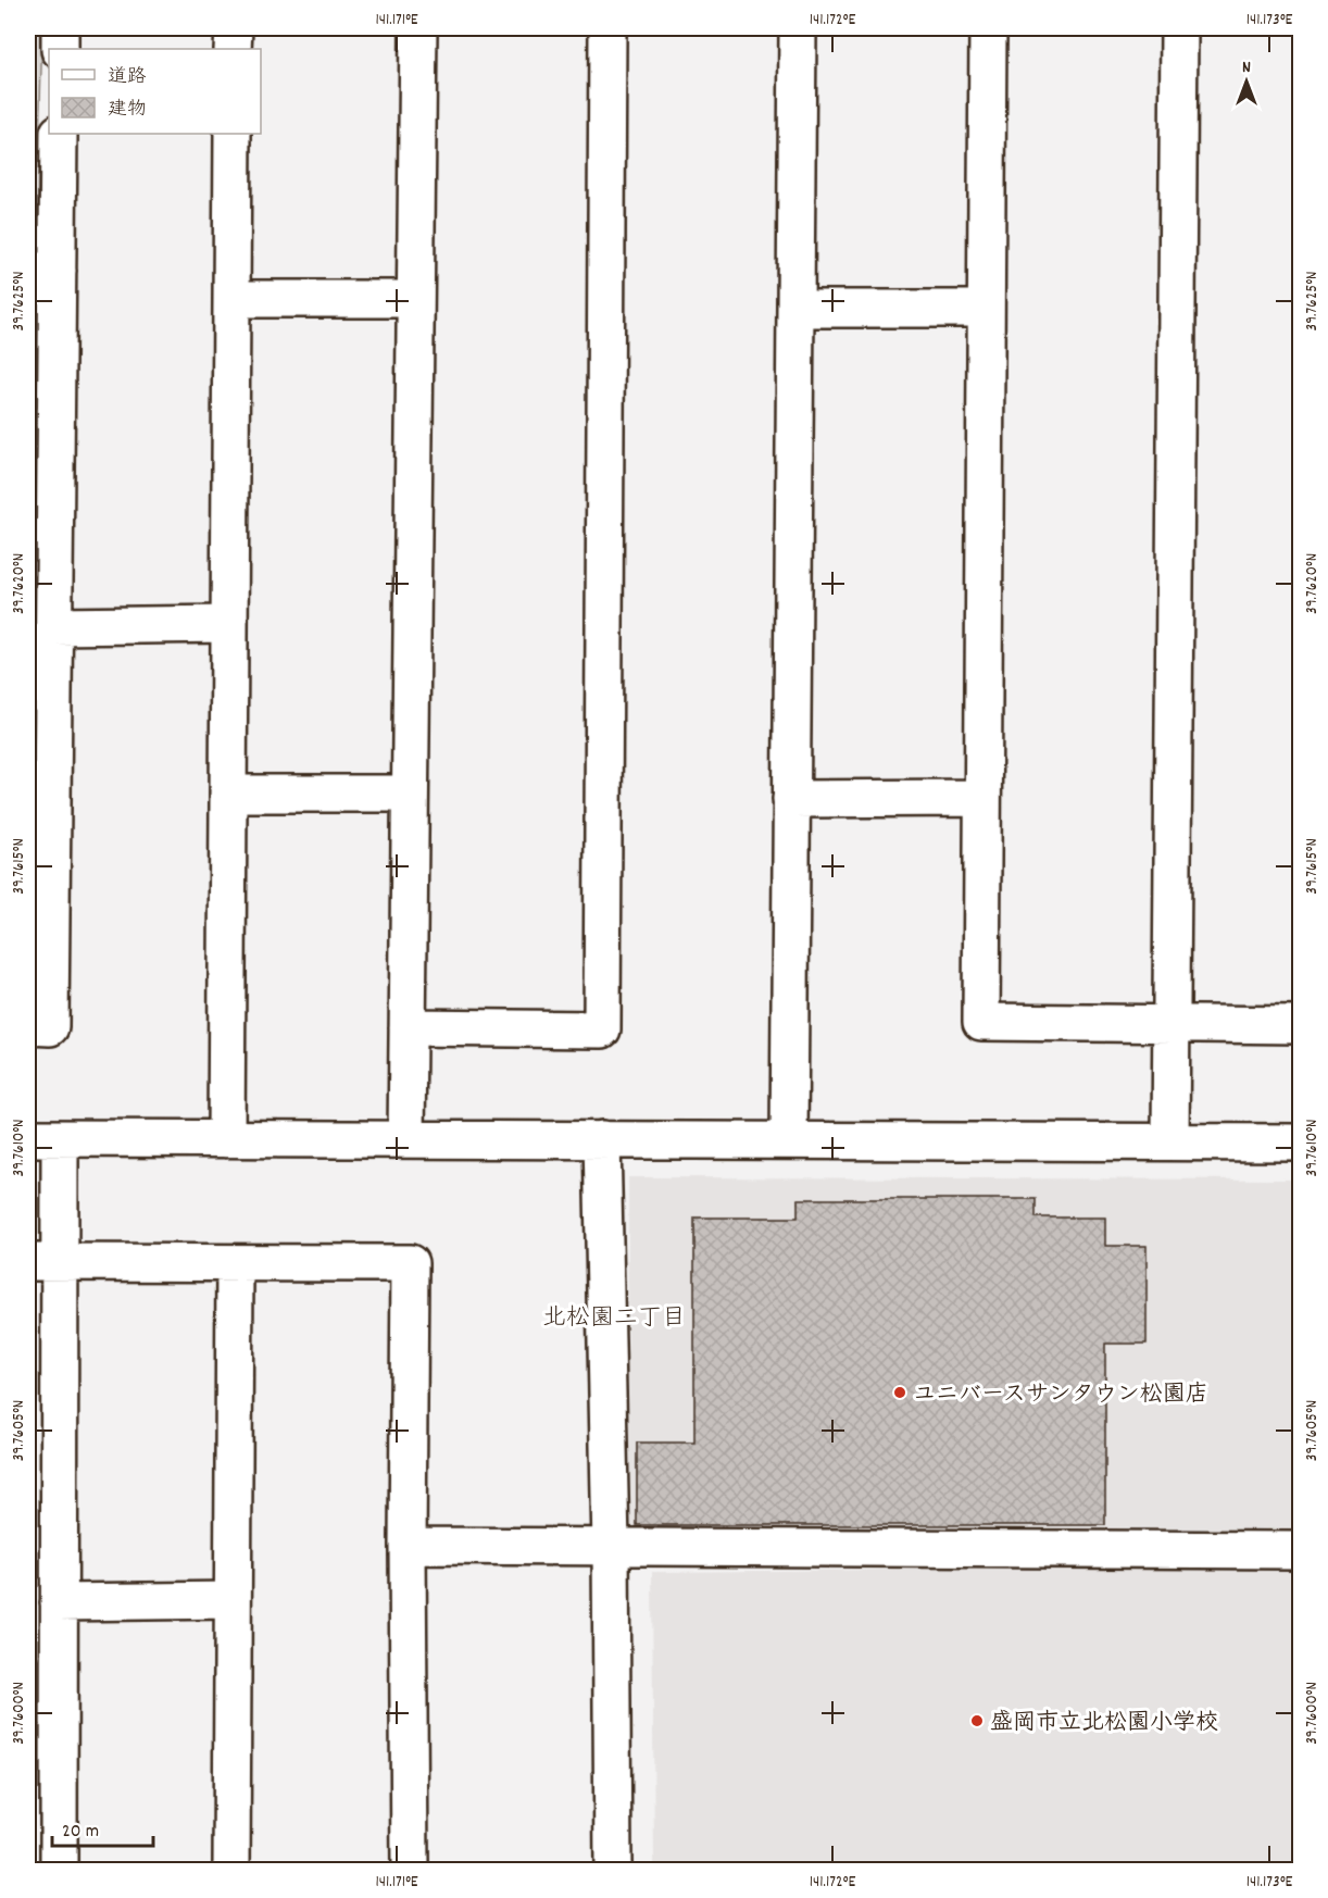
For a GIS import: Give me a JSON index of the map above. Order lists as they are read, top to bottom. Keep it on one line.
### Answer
{"districts":["北松園二丁目"],"places":["ユニバースサンタウン松園店","盛岡市立北松園小学校"],"legend":["道路","建物"],"scale_bar":"20 m","north":"top","coordinates":["141.171°E","141.172°E","141.173°E","39.7625°N","39.7620°N","39.7615°N","39.7610°N","39.7605°N","39.7600°N"]}
